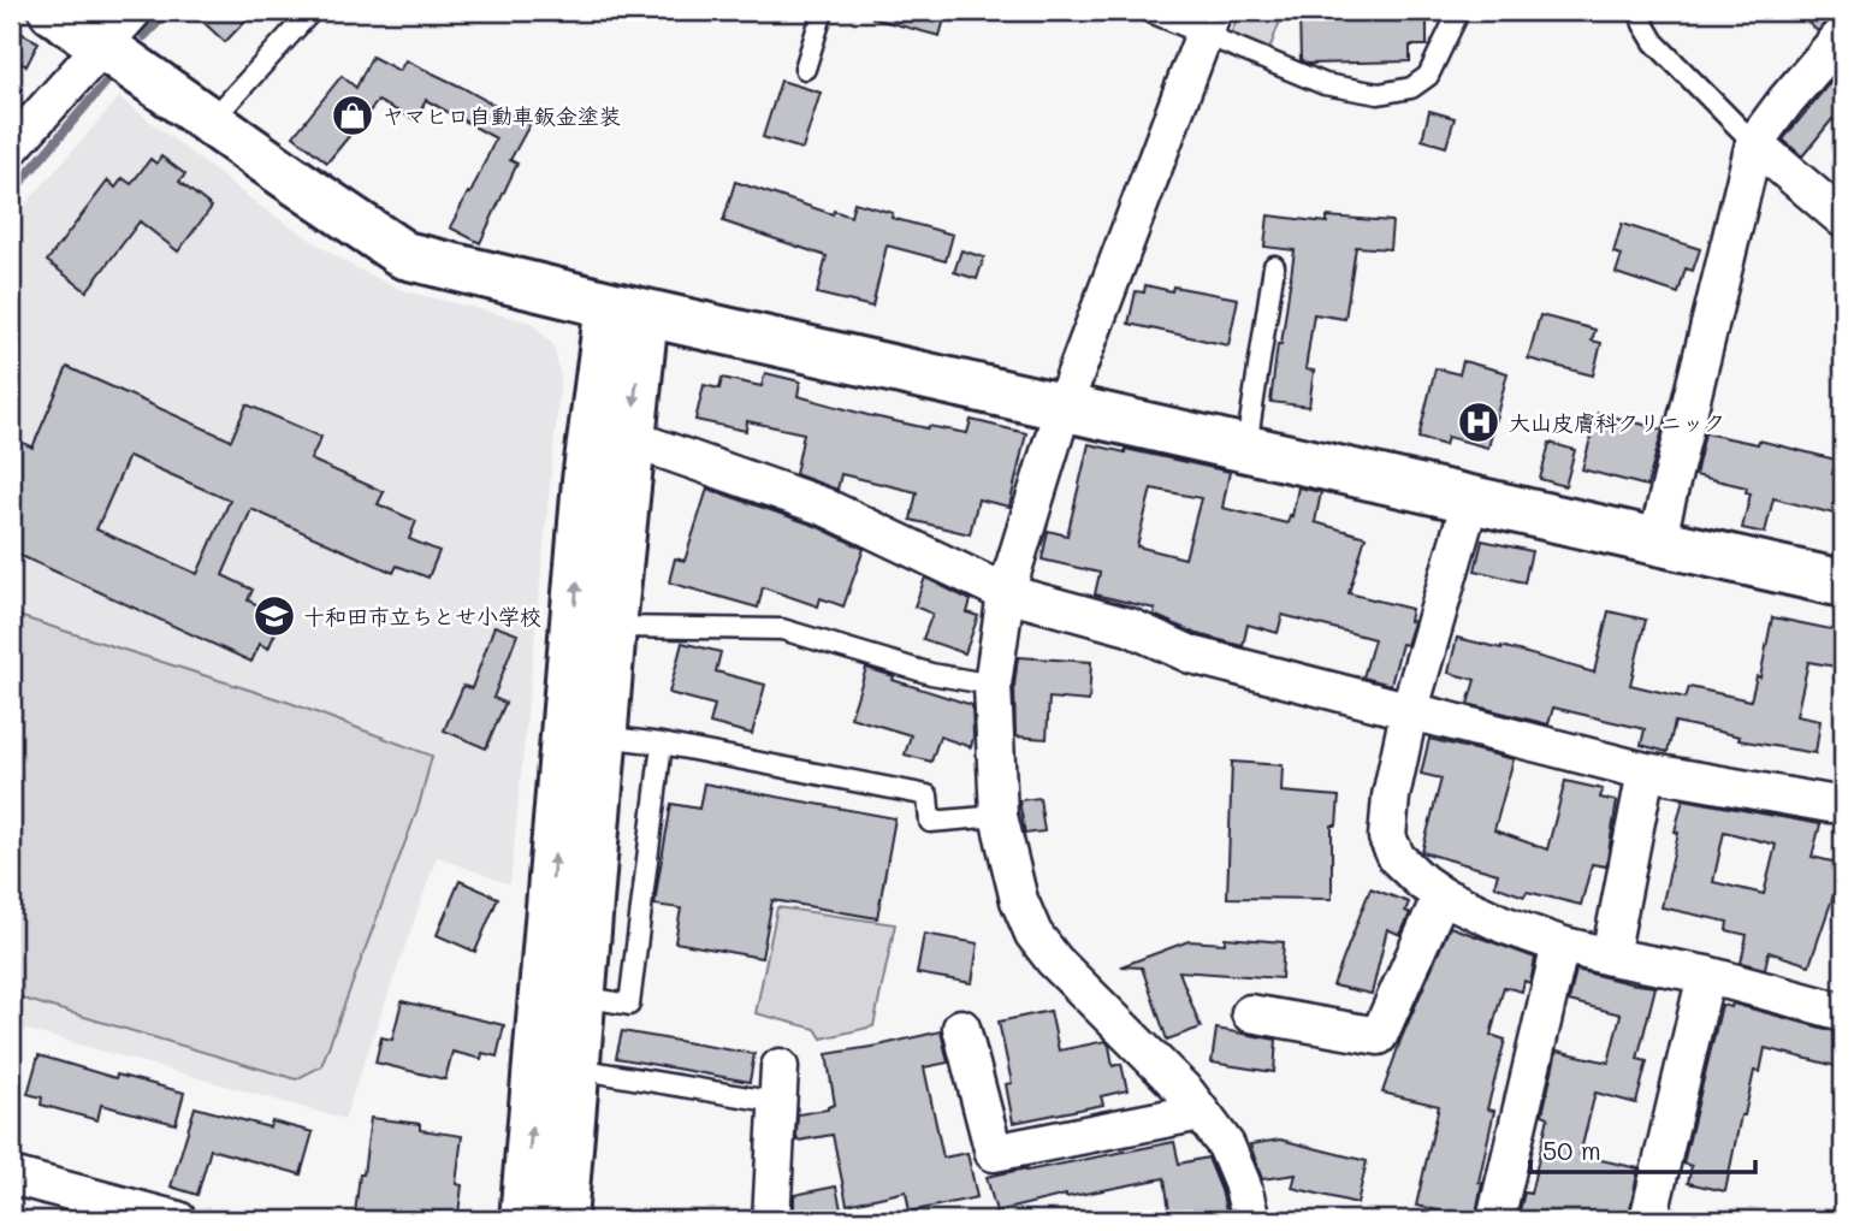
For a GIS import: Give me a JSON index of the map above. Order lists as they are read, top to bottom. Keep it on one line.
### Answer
{"places":{"shop":["ヤマヒロ自動車鈑金塗装"],"hospital":["大山皮膚科クリニック"],"school or university":["十和田市立ちとせ小学校"]},"scale_bar":"50 m"}
